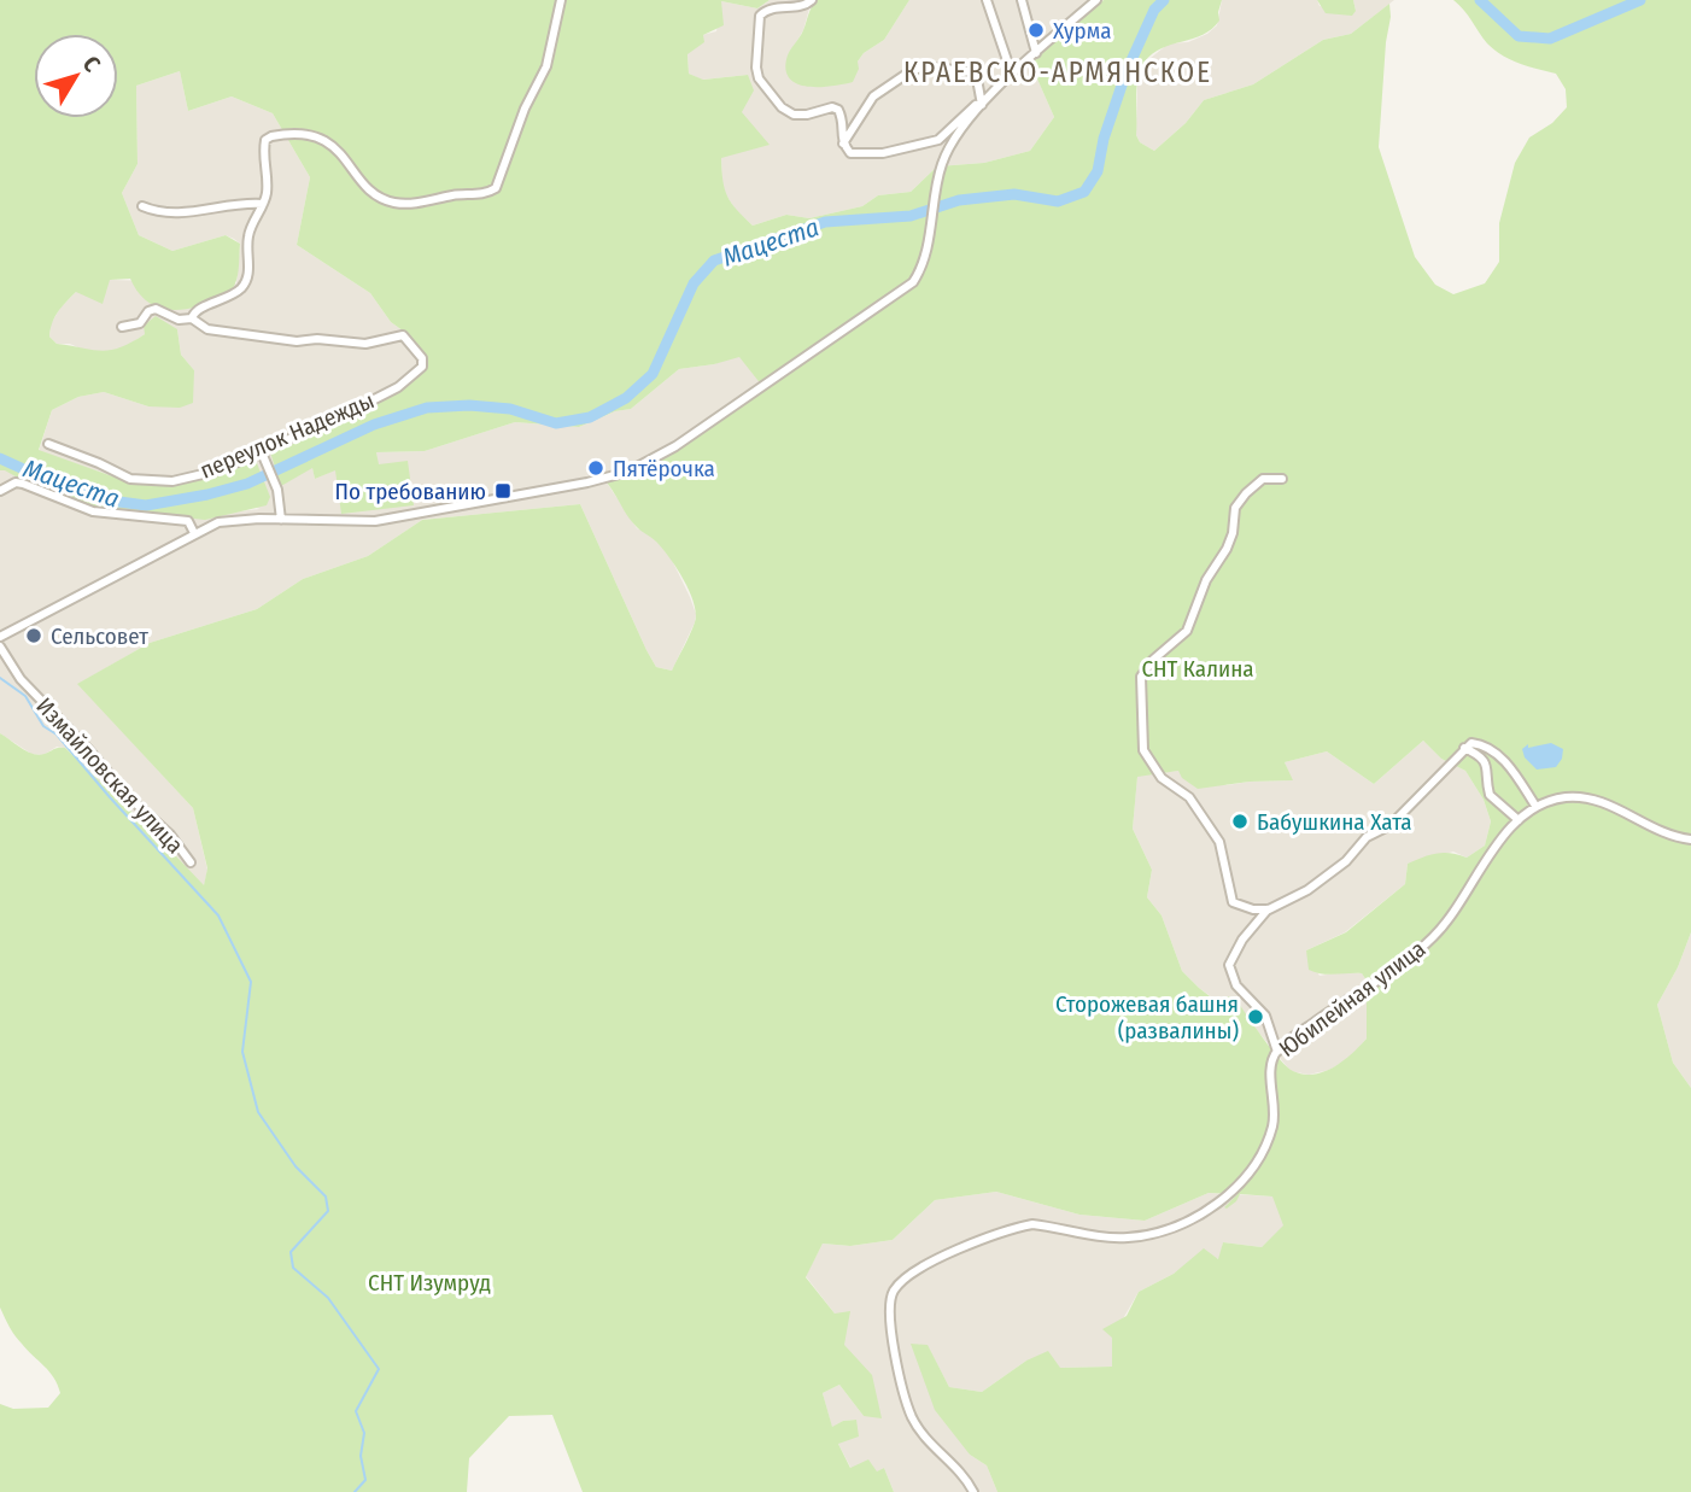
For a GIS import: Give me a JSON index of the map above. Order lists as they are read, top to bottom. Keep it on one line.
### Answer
{"streets":{"street":["переулок Надежды","Измайловская улица","Юбилейная улица"]},"districts":["КРАЕВСКО-АРМЯНСКОЕ"],"water":["Мацеста"],"parks":["СНТ Калина","СНТ Изумруд"],"places":{"other":["Хурма","Пятёрочка","Сельсовет","Бабушкина Хата","Сторожевая башня (развалины)"],"transit":["По требованию"]},"north":"top right"}
